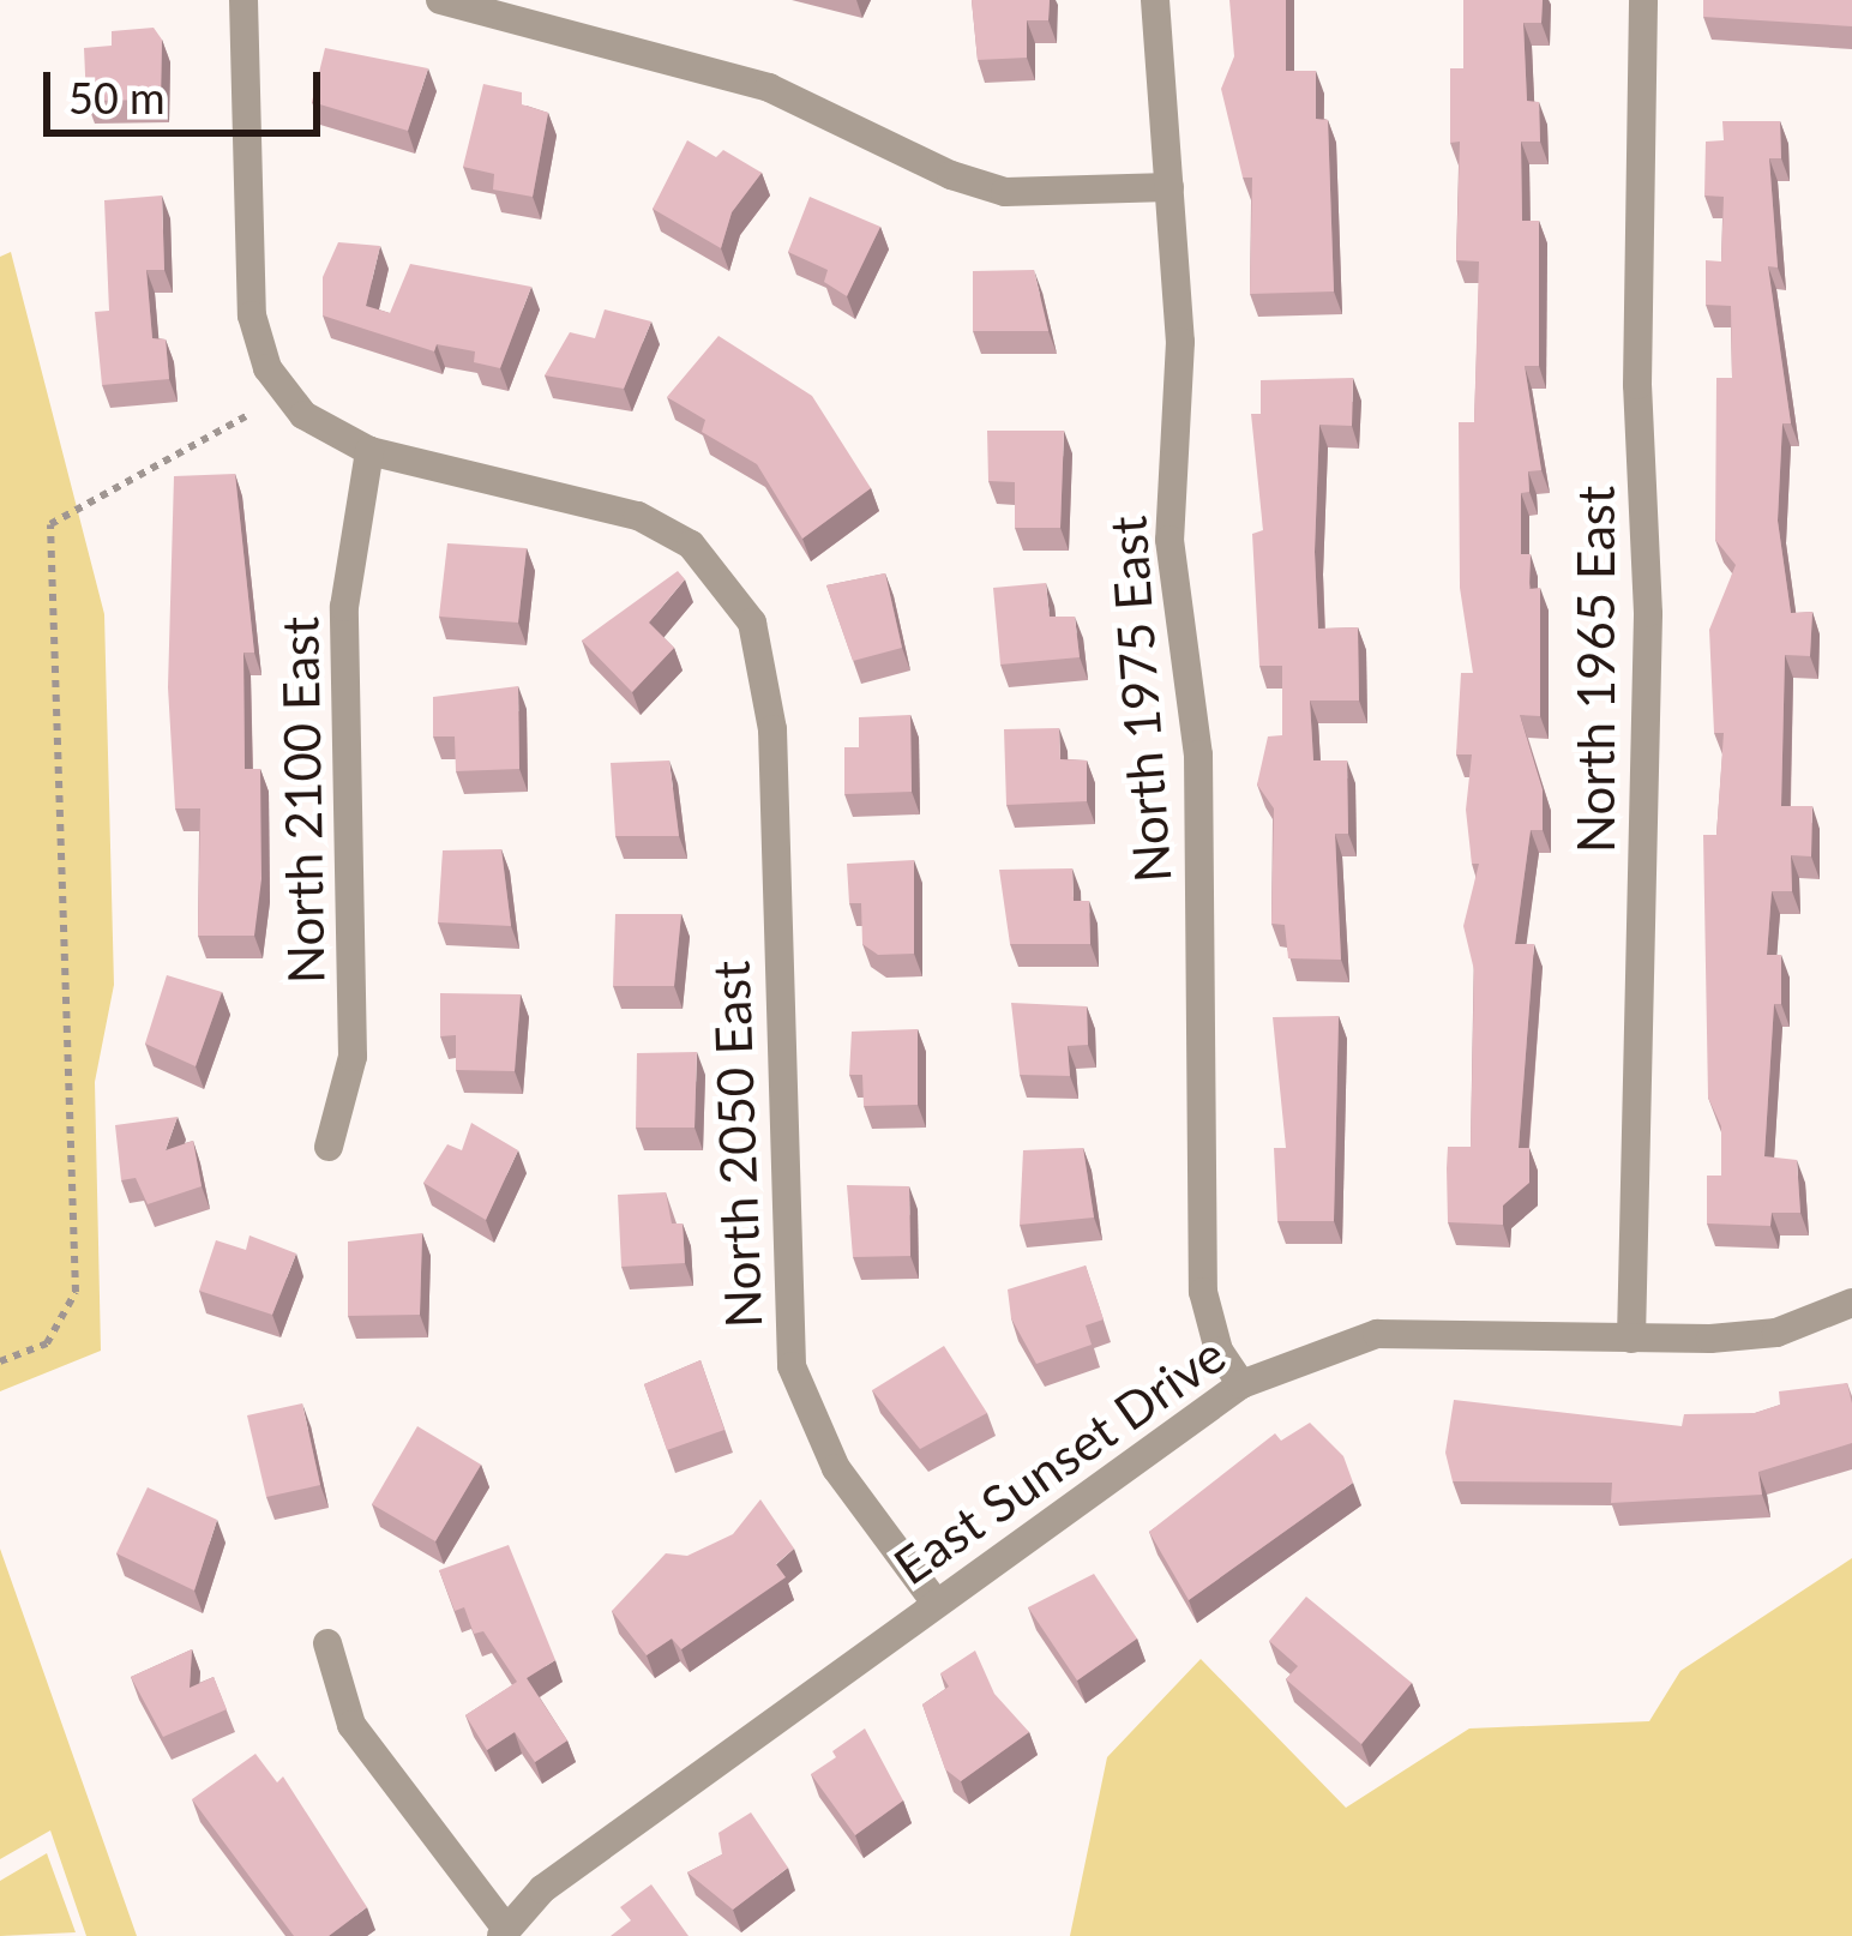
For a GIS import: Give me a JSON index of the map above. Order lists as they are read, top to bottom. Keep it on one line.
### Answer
{"streets":{"street":["North 1965 East","North 1975 East","North 2100 East","North 2050 East","East Sunset Drive"]},"crossings":[["North 1965 East","East Sunset Drive"],["North 1975 East","East Sunset Drive"],["North 2100 East","North 2050 East"],["North 2050 East","East Sunset Drive"]],"scale_bar":"50 m"}
